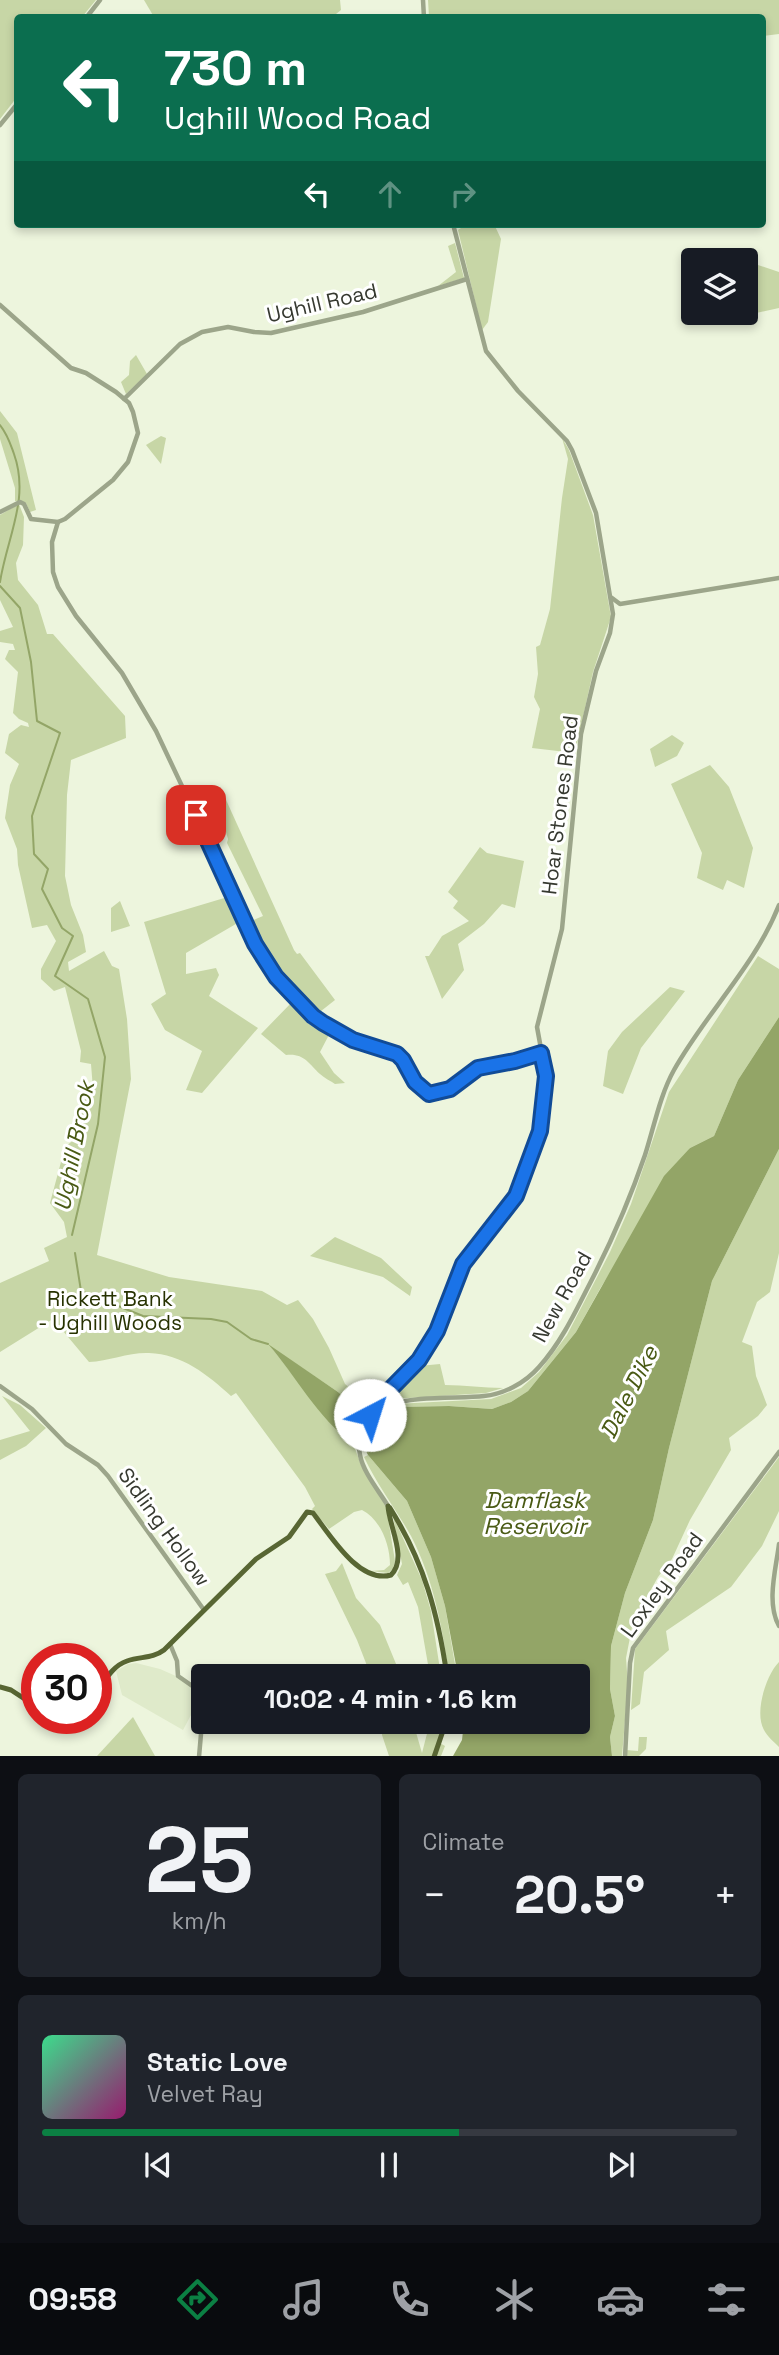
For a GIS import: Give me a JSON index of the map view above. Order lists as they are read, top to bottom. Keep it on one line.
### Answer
{"streets":{"street":["Ughill Road","Hoar Stones Road","New Road","Sidling Hollow","Loxley Road"]},"crossings":[["Ughill Road","Hoar Stones Road"],["Hoar Stones Road","New Road"]],"water":["Ughill Brook","Dale Dike","Damflask Reservoir"],"parks":["Rickett Bank - Ughill Woods"],"page":{"turn":["730 m","Ughill Wood Road"],"limit":"30","trip":"10:02 · 4 min · 1.6 km","tile":[["25","km/h"],"Climate"],"heat":["−","20.5°","+"],"song":["Static Love","Velvet Ray"],"tabs":"09:58"}}
